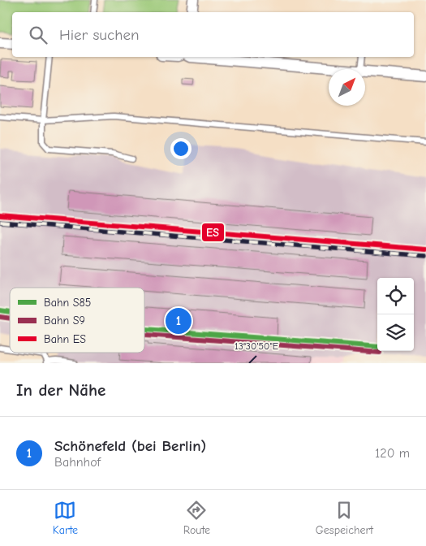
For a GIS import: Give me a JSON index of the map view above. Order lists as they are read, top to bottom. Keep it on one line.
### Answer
{"lines":["rail line ES","rail line S85","rail line S9"],"legend":["Bahn S85","Bahn S9","Bahn ES"],"north":"top right","page":{"search":"Hier suchen","pins":"1","heading":"In der Nähe","list":[{"mark":"1","name":"Schönefeld (bei Berlin)","note":"Bahnhof","value":"120 m"}],"nav":["Karte","Route","Gespeichert"]},"coordinates":["13°30'50\"E"]}
